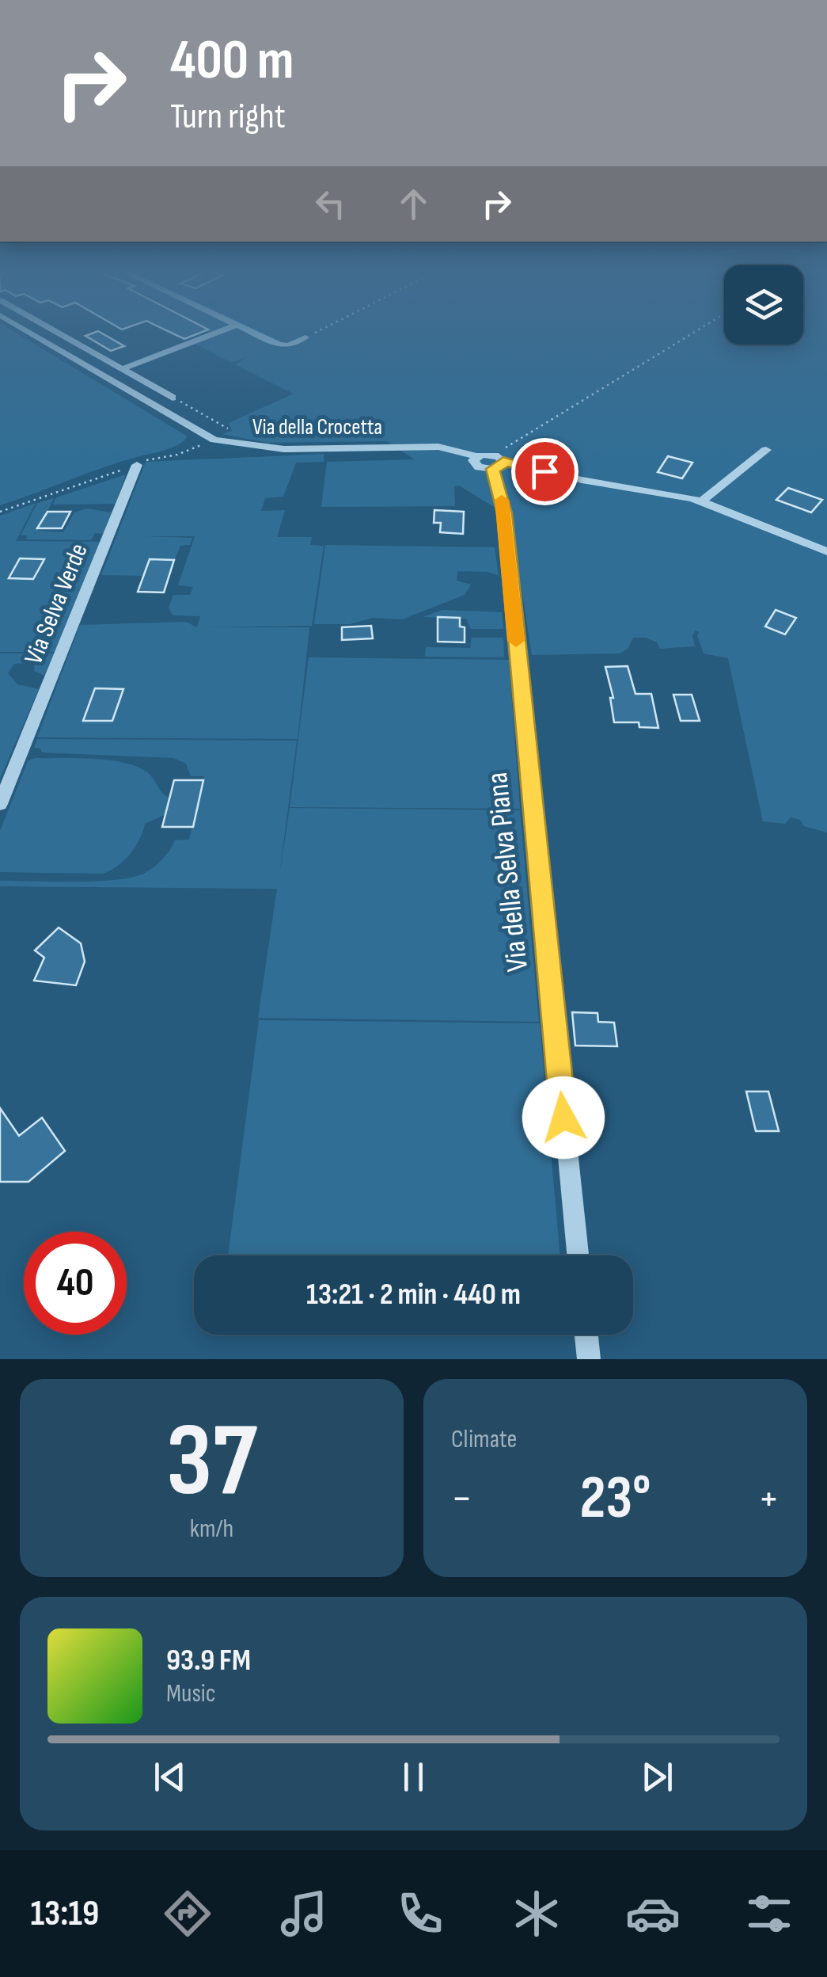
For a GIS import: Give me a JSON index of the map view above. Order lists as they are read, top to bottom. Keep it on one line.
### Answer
{"streets":{"street":["Via della Crocetta","Via Selva Verde","Via della Selva Piana"]},"crossings":[["Via della Crocetta","Via della Selva Piana"]],"page":{"turn":["400 m","Turn right"],"limit":"40","trip":"13:21 · 2 min · 440 m","tile":[["37","km/h"],"Climate"],"heat":["−","23°","+"],"song":["93.9 FM","Music"],"tabs":"13:19"}}
